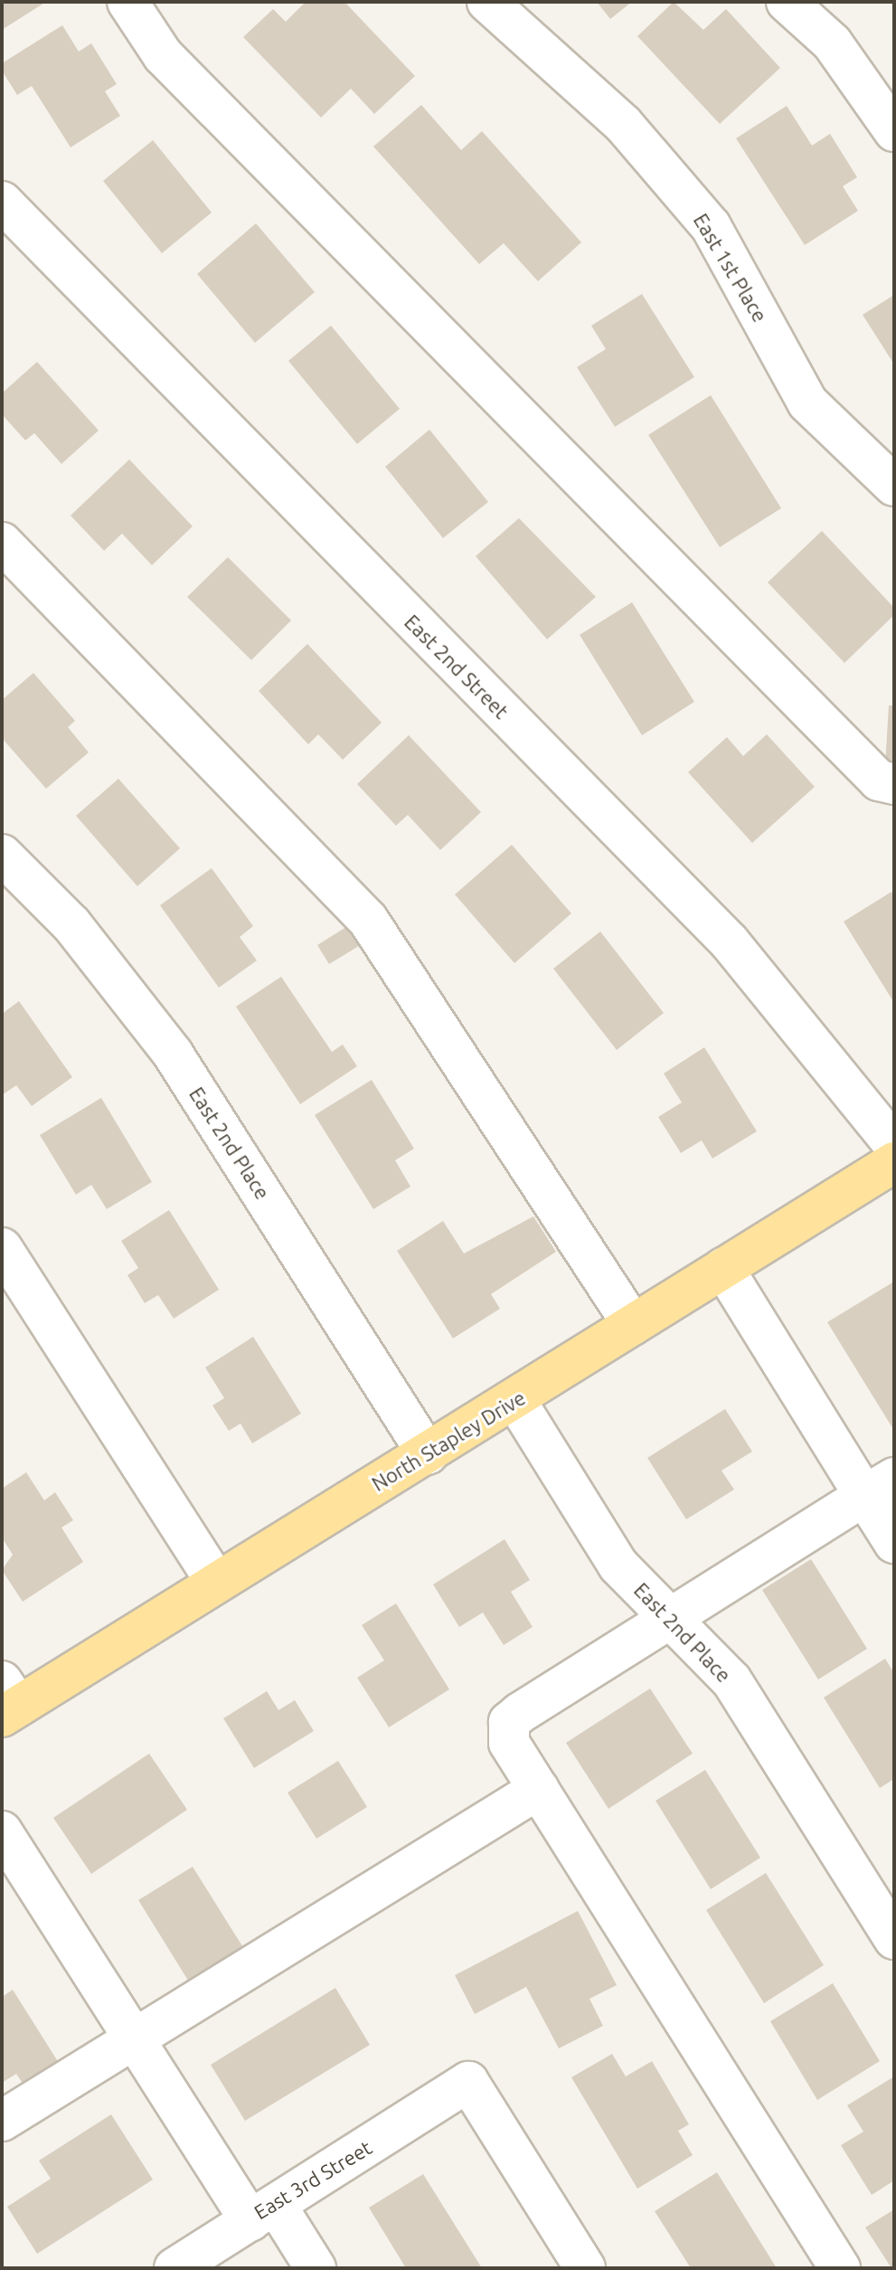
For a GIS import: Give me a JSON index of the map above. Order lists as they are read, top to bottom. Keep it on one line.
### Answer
{"streets":{"main road":["North Stapley Drive"],"street":["East 1st Place","East 2nd Street","East 2nd Place","East 3rd Street"]},"crossings":[["East 2nd Place","North Stapley Drive"]]}
